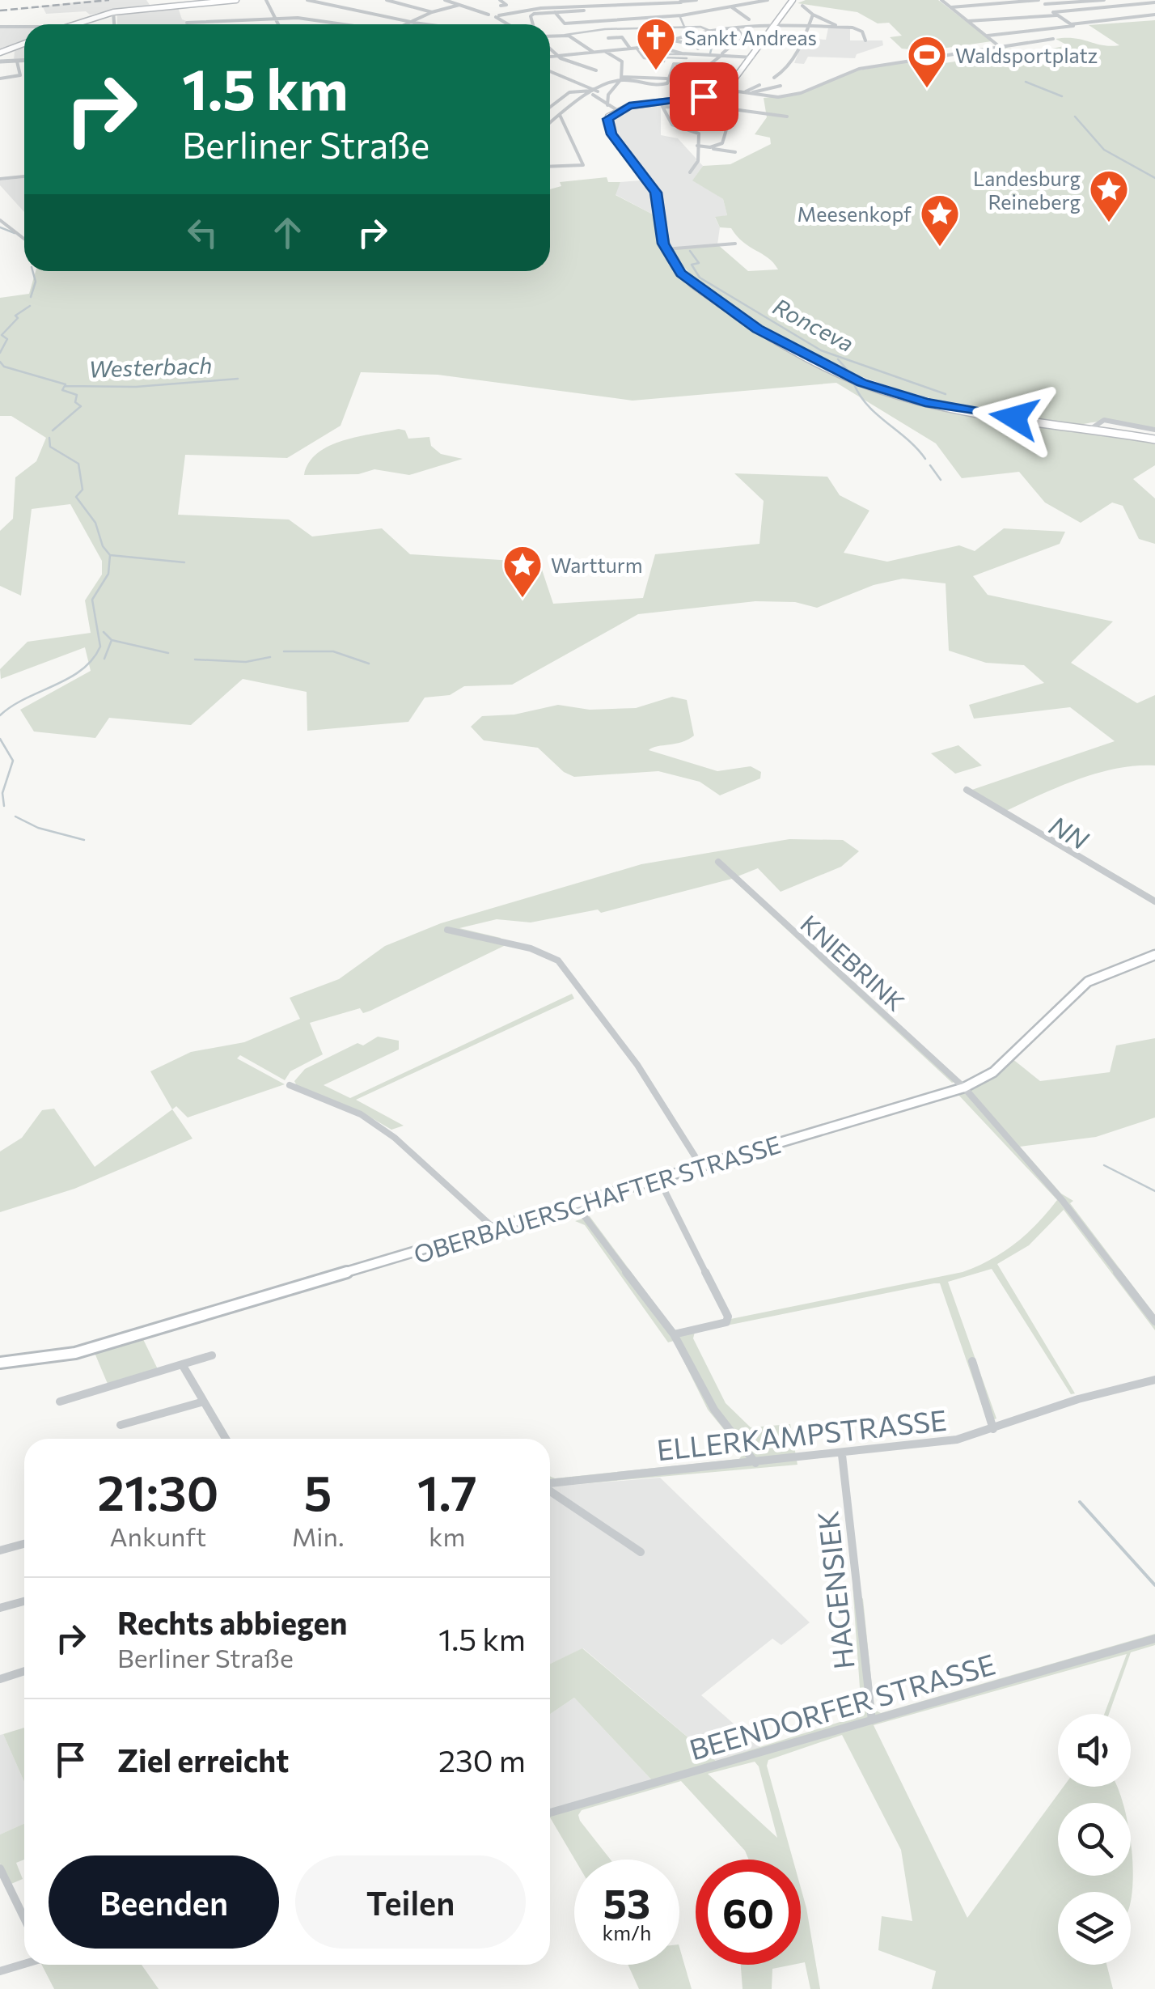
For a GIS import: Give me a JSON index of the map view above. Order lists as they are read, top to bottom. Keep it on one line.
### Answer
{"streets":{"main road":["OBERBAUERSCHAFTER STRASSE"],"street":["KNIEBRINK","ELLERKAMPSTRASSE","HAGENSIEK","BEENDORFER STRASSE"]},"crossings":[["KNIEBRINK","OBERBAUERSCHAFTER STRASSE"],["ELLERKAMPSTRASSE","HAGENSIEK"],["HAGENSIEK","BEENDORFER STRASSE"]],"water":["Ronceva","Westerbach","NN"],"places":{"church":["Sankt Andreas"],"sports":["Waldsportplatz"],"place":["Landesburg Reineberg","Meesenkopf","Wartturm"]},"page":{"turn":["1.5 km","Berliner Straße"],"eta":["21:30","Ankunft","5","Min.","1.7","km"],"list":[{"name":"Rechts abbiegen","note":"Berliner Straße","value":"1.5 km"},{"name":"Ziel erreicht","value":"230 m"}],"buttons":["Beenden","Teilen"],"speed":"53 km/h","limit":"60"}}
